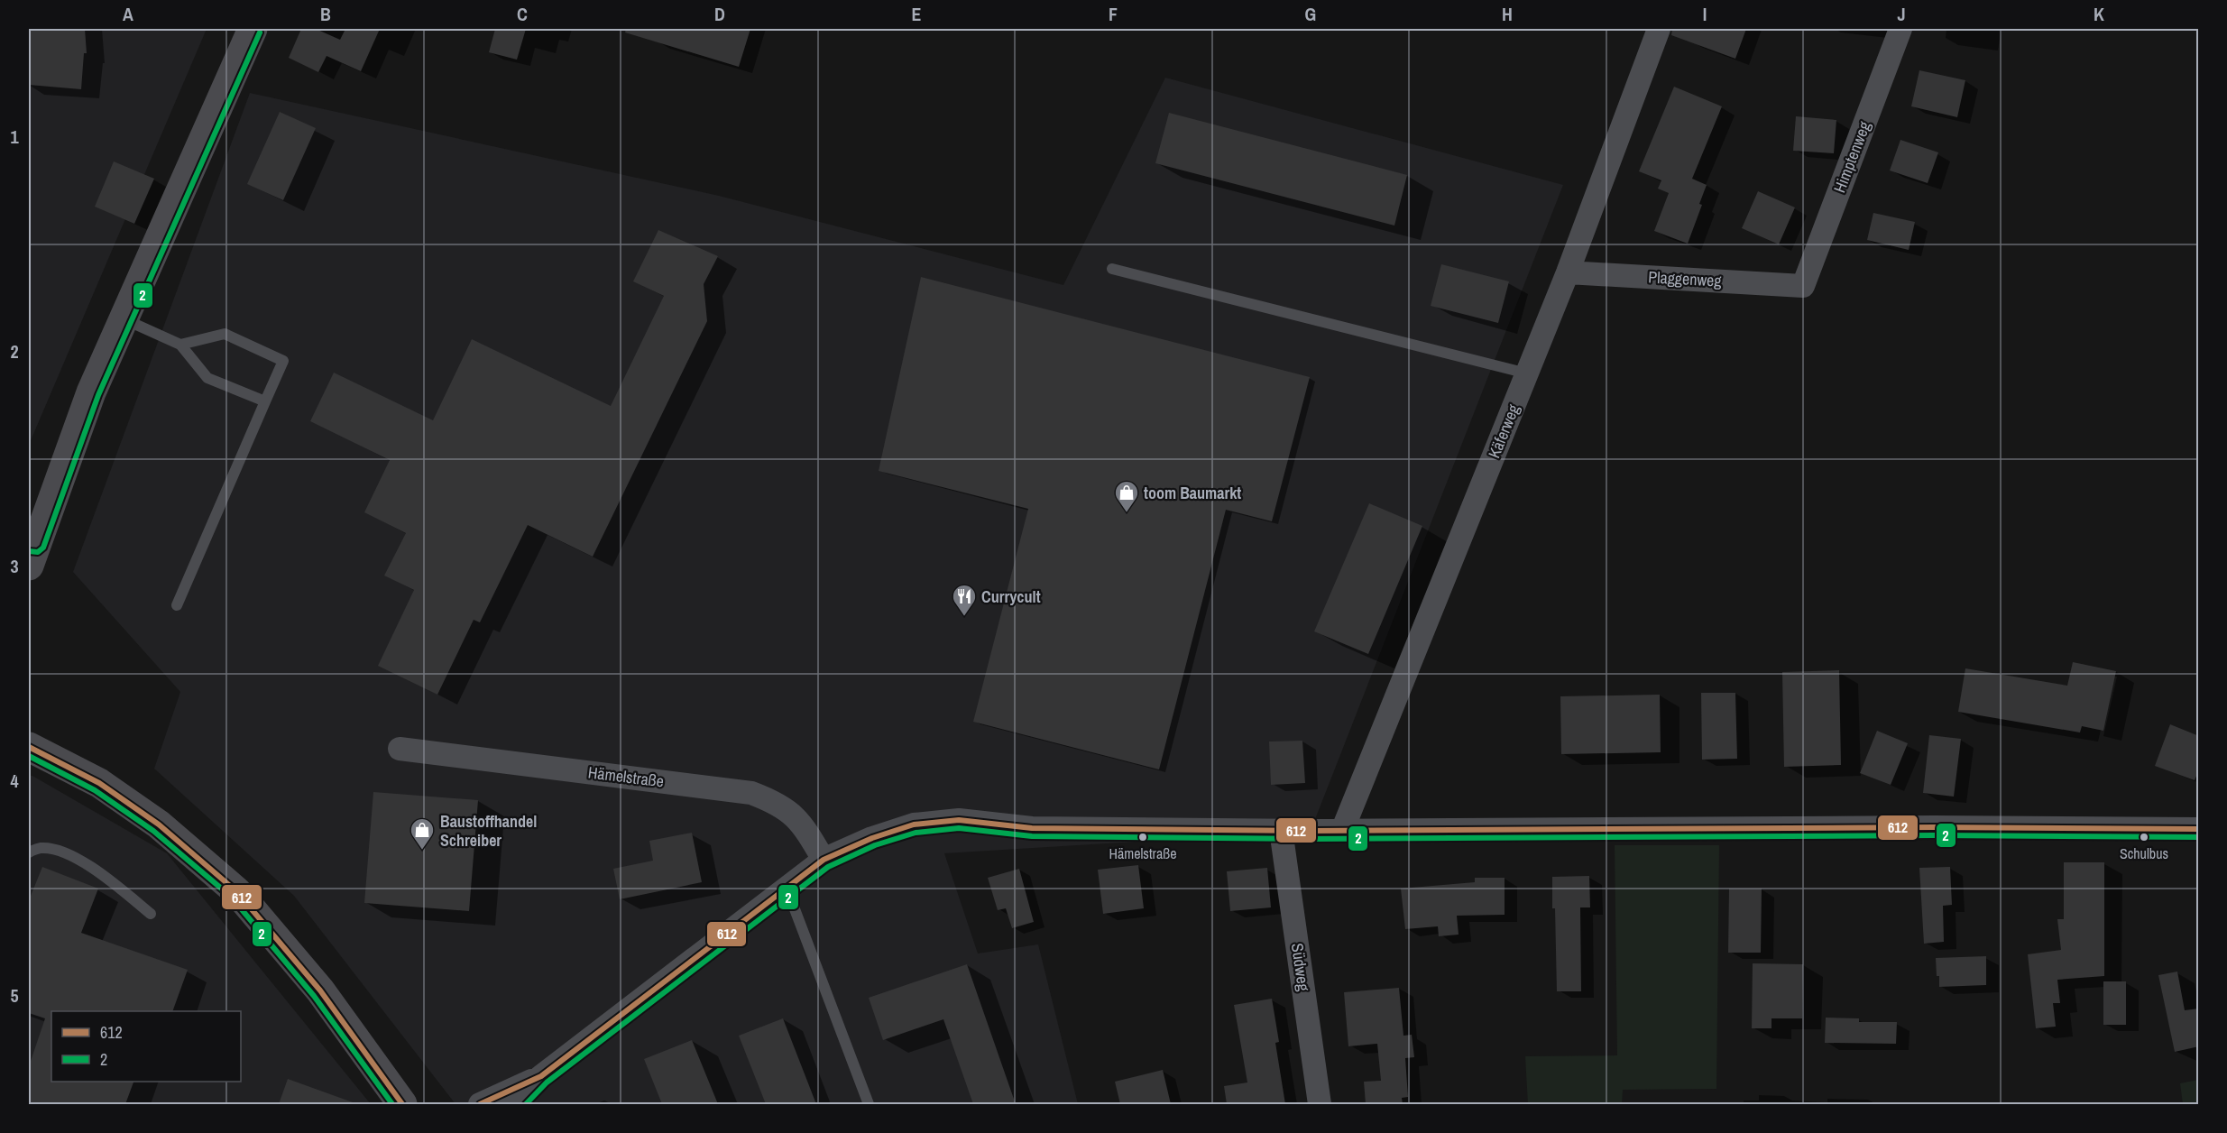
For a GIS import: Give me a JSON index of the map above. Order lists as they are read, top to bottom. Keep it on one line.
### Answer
{"streets":{"street":["Himptenweg","Plaggenweg","Käferweg","Hämelstraße","Südweg"]},"crossings":[["Himptenweg","Plaggenweg"],["Plaggenweg","Käferweg"]],"places":{"shop":["toom Baumarkt","Baustoffhandel Schreiber"],"restaurant":["Currycult"],"other":["Hämelstraße","Schulbus"]},"lines":["transit line 2","transit line 612"],"legend":["612","2"],"grid":{"columns":["A","B","C","D","E","F","G","H","I","J","K"],"rows":["1","2","3","4","5"]}}
